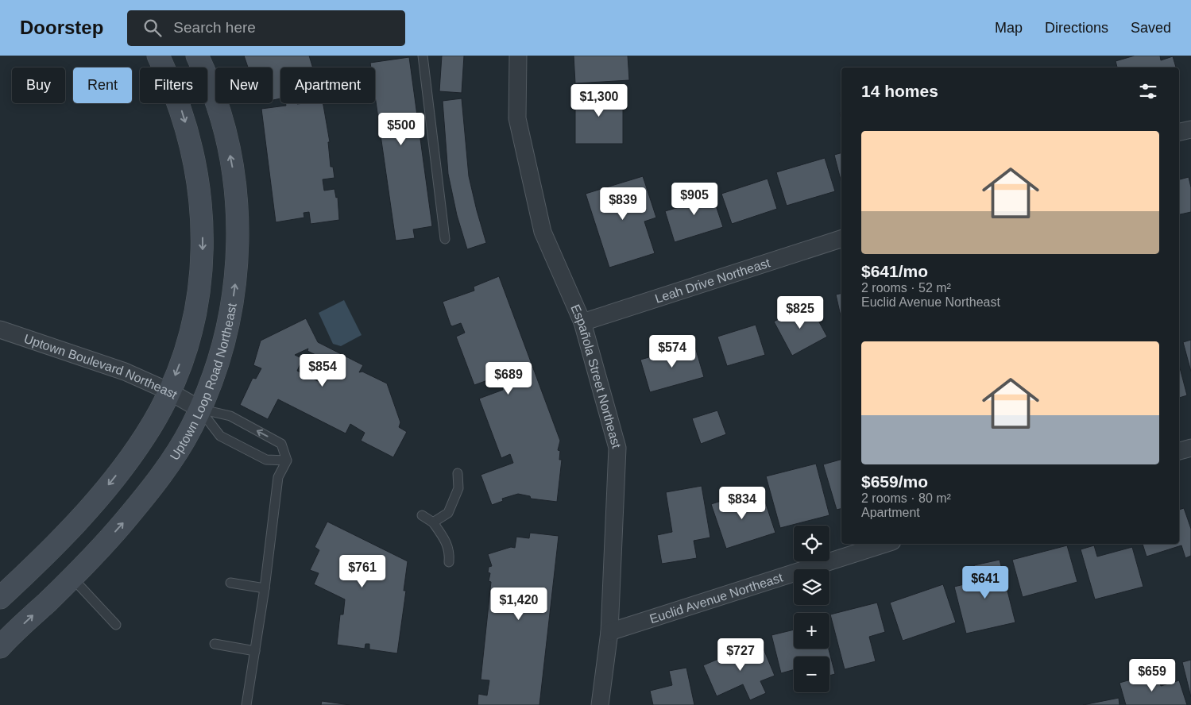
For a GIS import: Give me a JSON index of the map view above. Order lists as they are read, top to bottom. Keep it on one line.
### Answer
{"streets":{"street":["Leah Drive Northeast","Uptown Boulevard Northeast","Española Street Northeast","Uptown Loop Road Northeast","Euclid Avenue Northeast"]},"crossings":[["Leah Drive Northeast","Española Street Northeast"],["Uptown Boulevard Northeast","Uptown Loop Road Northeast"],["Española Street Northeast","Euclid Avenue Northeast"]],"page":{"header":"Doorstep","search":"Search here","nav":["Map","Directions","Saved"],"chip":["Buy","Rent","Filters","New","Apartment"],"heading":"14 homes","price":["$1,300","$500","$905","$839","$825","$574","$854","$689","$834","$761","$641","$1,420","$727","$659"],"list":[{"name":"$641/mo","note":"2 rooms · 52 m² · Euclid Avenue Northeast"},{"name":"$659/mo","note":"2 rooms · 80 m² · Apartment"}],"map_buttons":["+","−"]}}
